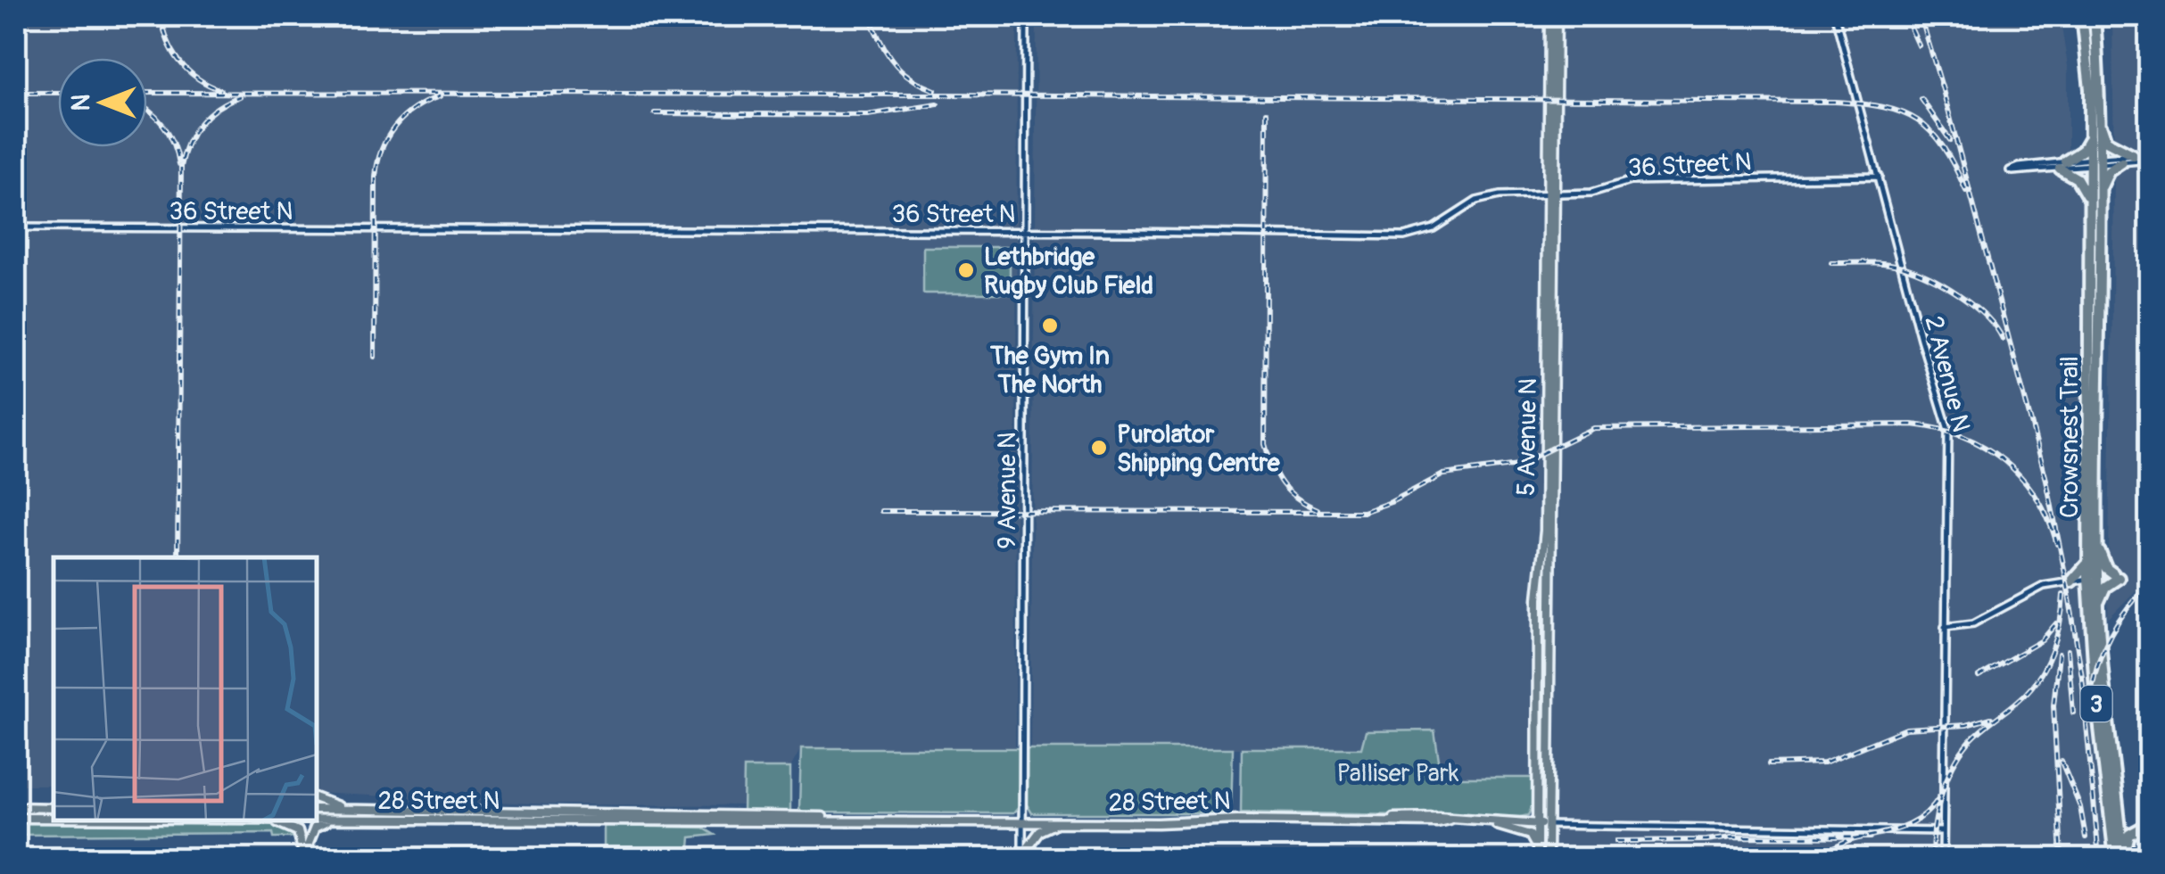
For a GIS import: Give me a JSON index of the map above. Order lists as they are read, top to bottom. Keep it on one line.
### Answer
{"streets":{"highway":["Crowsnest Trail","3"],"main road":["5 Avenue N","28 Street N"],"street":["36 Street N","2 Avenue N","9 Avenue N"]},"crossings":[["36 Street N","2 Avenue N"],["36 Street N","5 Avenue N"],["36 Street N","9 Avenue N"],["2 Avenue N","28 Street N"],["5 Avenue N","28 Street N"],["9 Avenue N","28 Street N"]],"parks":["Palliser Park"],"places":["Lethbridge Rugby Club Field","The Gym In The North","Purolator Shipping Centre"],"north":"left"}
